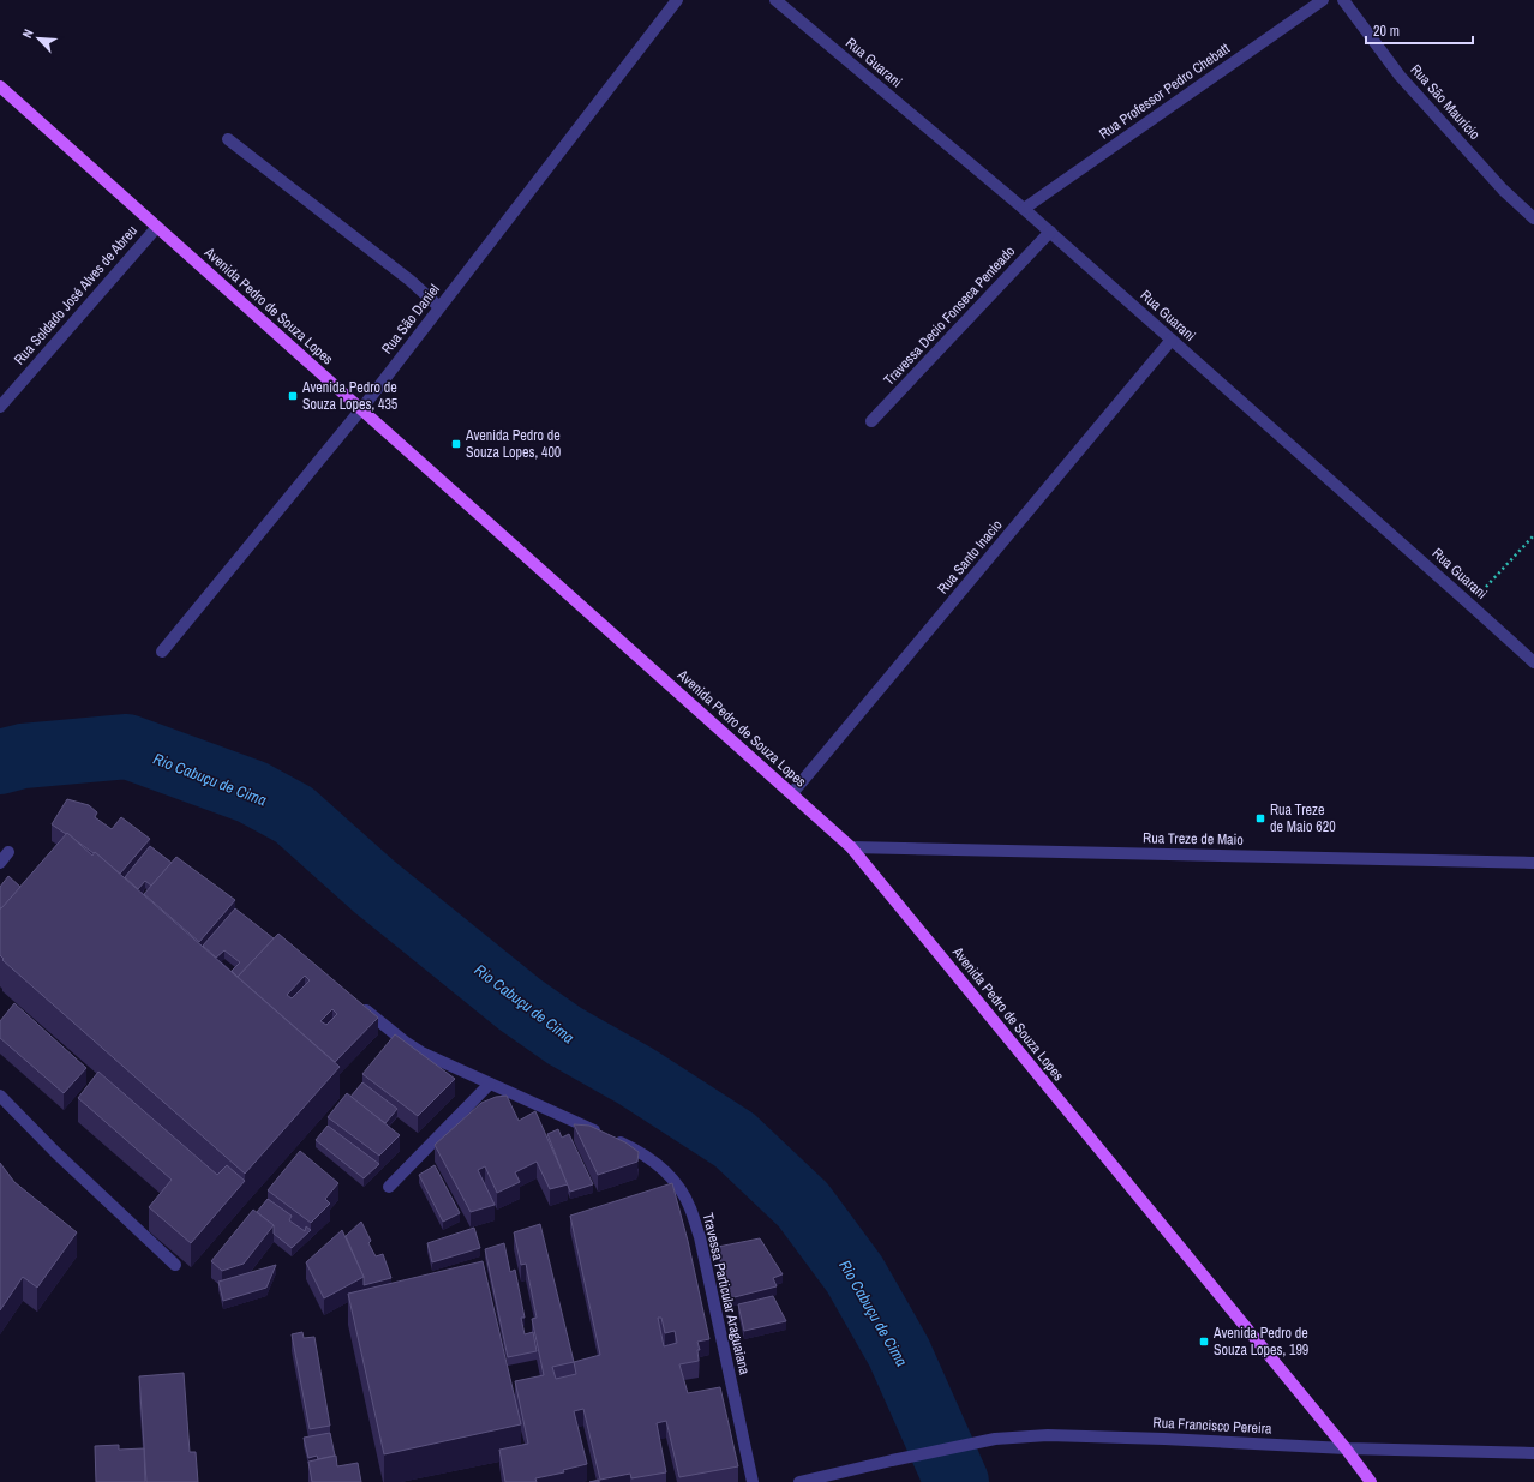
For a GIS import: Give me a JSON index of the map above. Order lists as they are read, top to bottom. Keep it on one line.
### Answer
{"streets":{"main road":["Avenida Pedro de Souza Lopes"],"street":["Rua Guarani","Rua Professor Pedro Chebatt","Rua São Maurício","Rua Soldado José Alves de Abreu","Travessa Decio Fonseca Penteado","Rua São Daniel","Rua Santo Inacio","Rua Treze de Maio","Travessa Particular Araguaiana","Rua Francisco Pereira"]},"crossings":[["Rua Guarani","Rua Professor Pedro Chebatt"],["Rua Guarani","Travessa Decio Fonseca Penteado"],["Rua Guarani","Rua Santo Inacio"],["Rua Soldado José Alves de Abreu","Avenida Pedro de Souza Lopes"],["Avenida Pedro de Souza Lopes","Rua São Daniel"],["Avenida Pedro de Souza Lopes","Rua Santo Inacio"],["Avenida Pedro de Souza Lopes","Rua Treze de Maio"],["Avenida Pedro de Souza Lopes","Rua Francisco Pereira"]],"water":["Rio Cabuçu de Cima"],"places":{"transit":["Avenida Pedro de Souza Lopes, 435","Avenida Pedro de Souza Lopes, 400","Rua Treze de Maio 620","Avenida Pedro de Souza Lopes, 199"]},"scale_bar":"20 m","north":"top left"}
